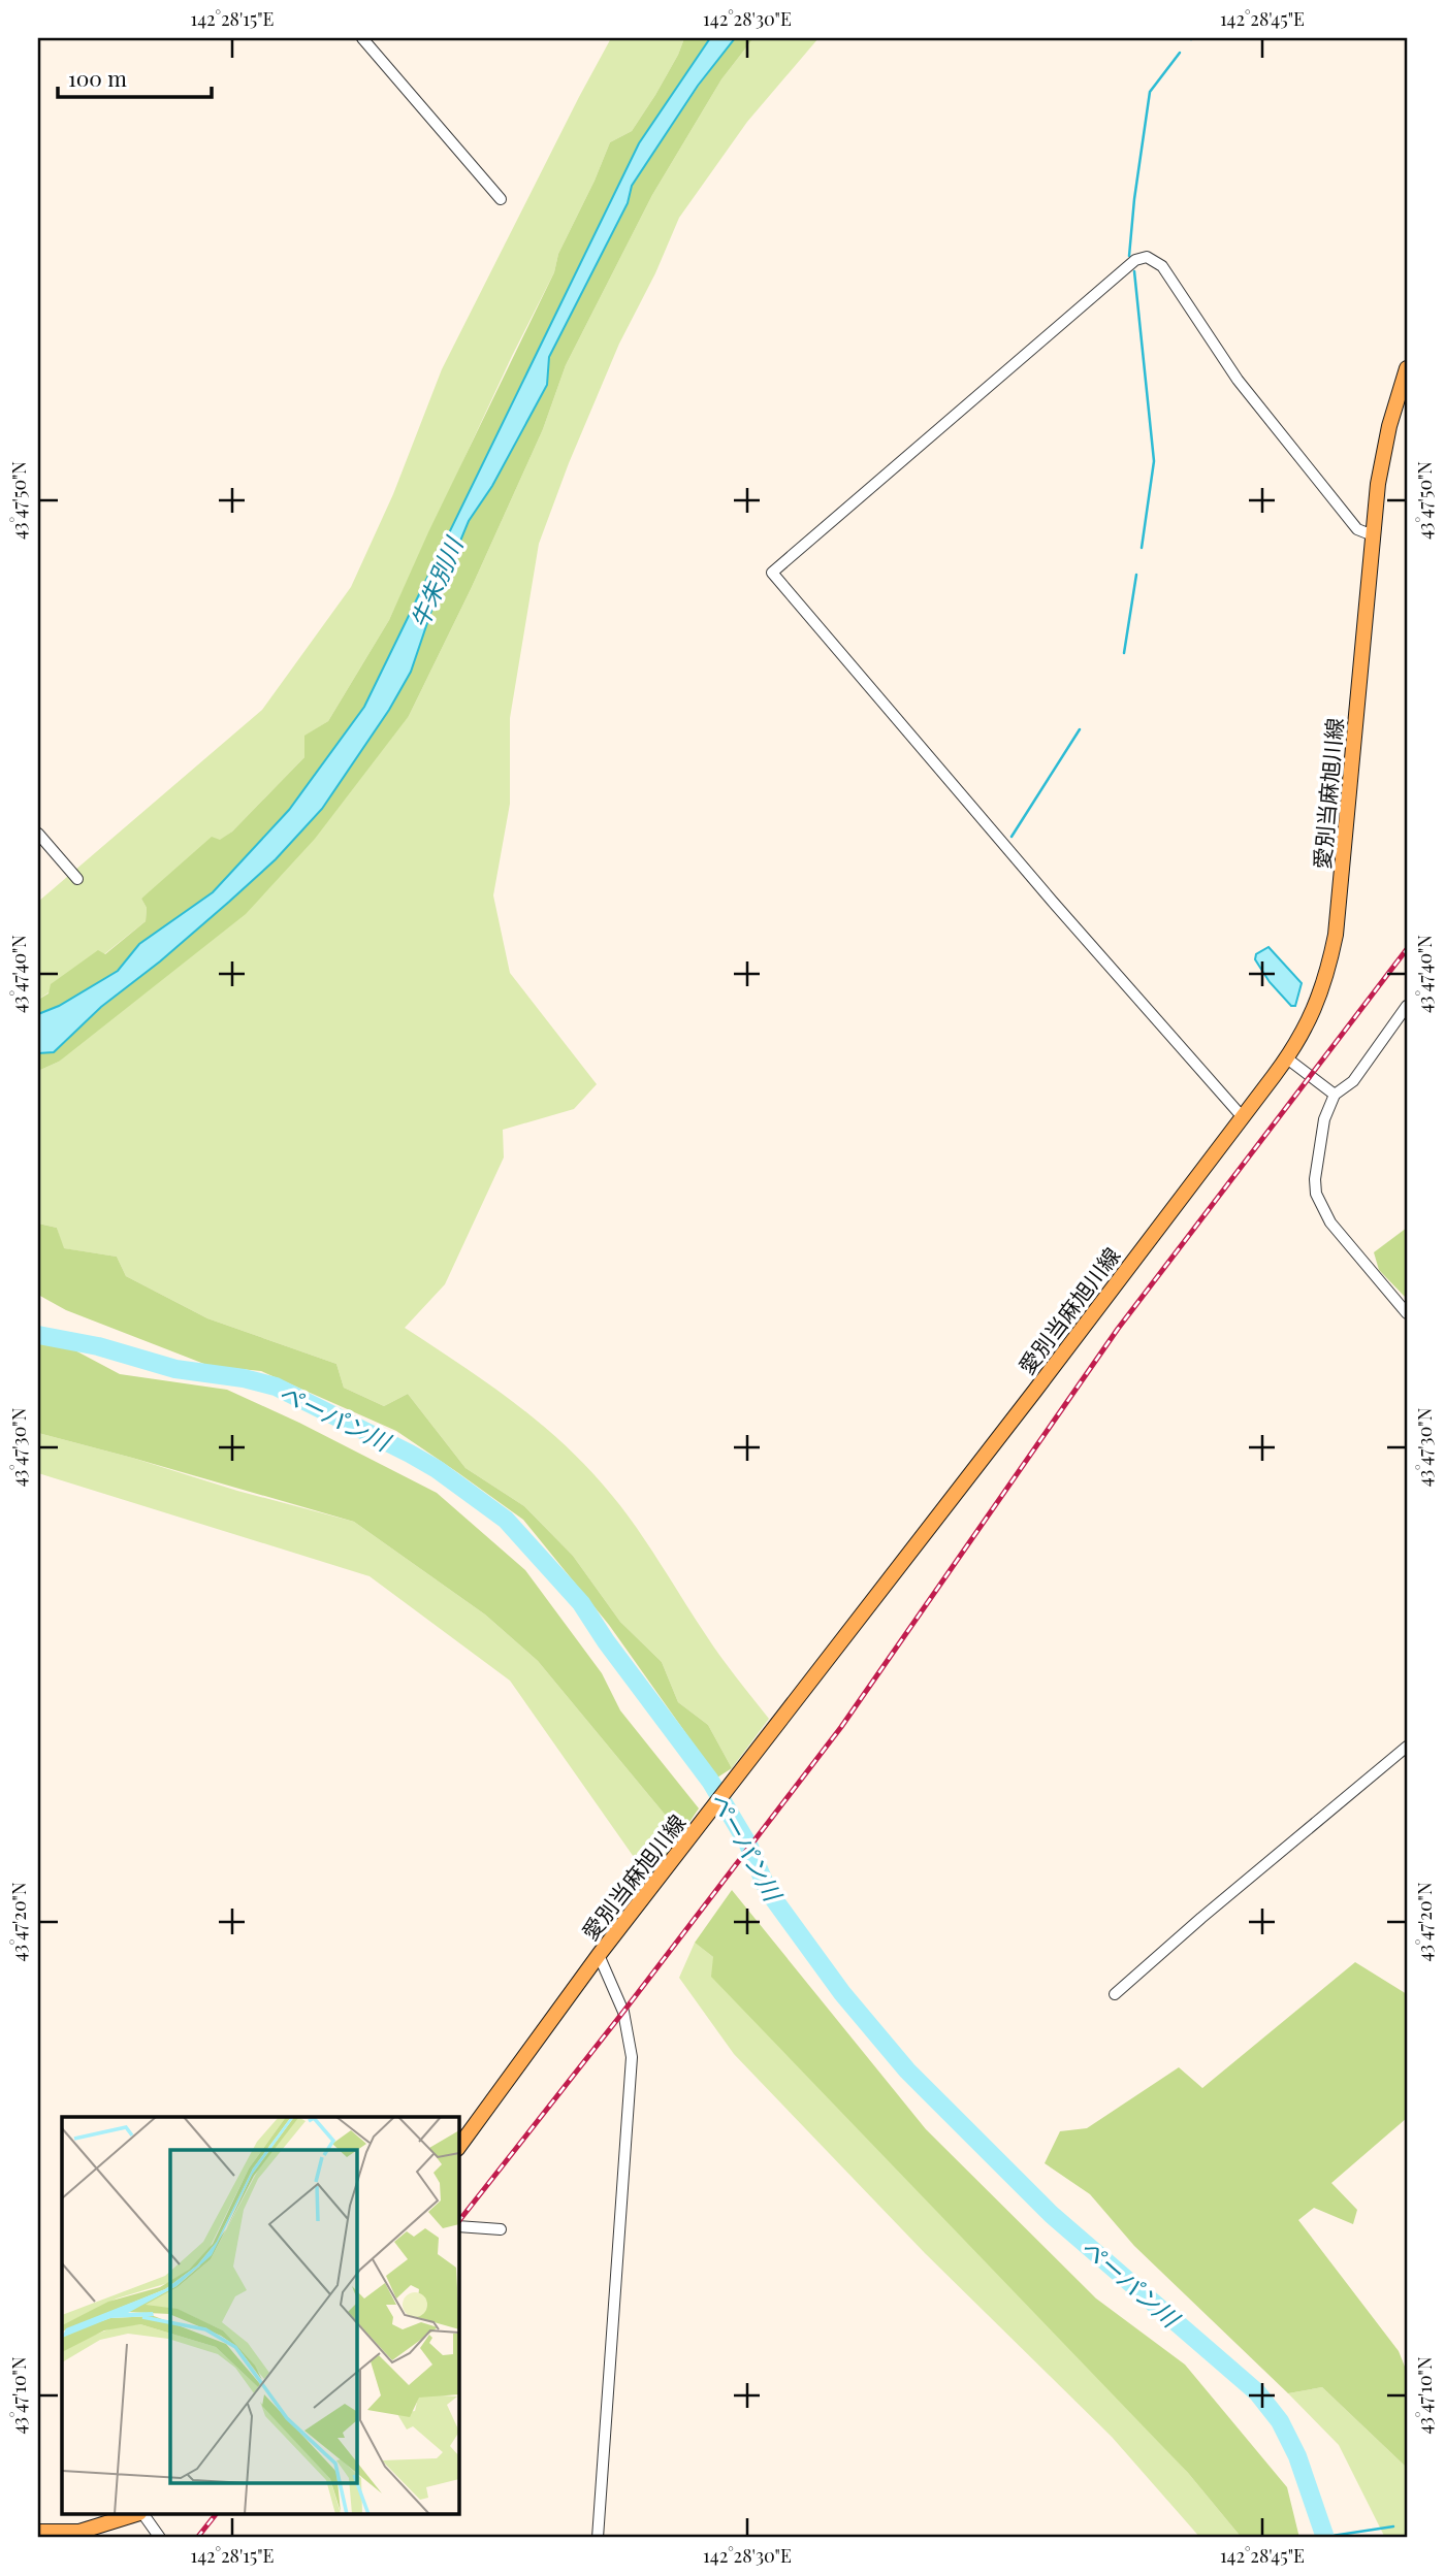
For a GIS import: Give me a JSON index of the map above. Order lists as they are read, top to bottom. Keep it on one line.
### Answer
{"streets":{"main road":["愛別当麻旭川線"]},"water":["牛朱別川","ペーパン川"],"scale_bar":"100 m","coordinates":["142°28'15\"E","142°28'30\"E","142°28'45\"E","43°47'50\"N","43°47'40\"N","43°47'30\"N","43°47'20\"N","43°47'10\"N"]}
